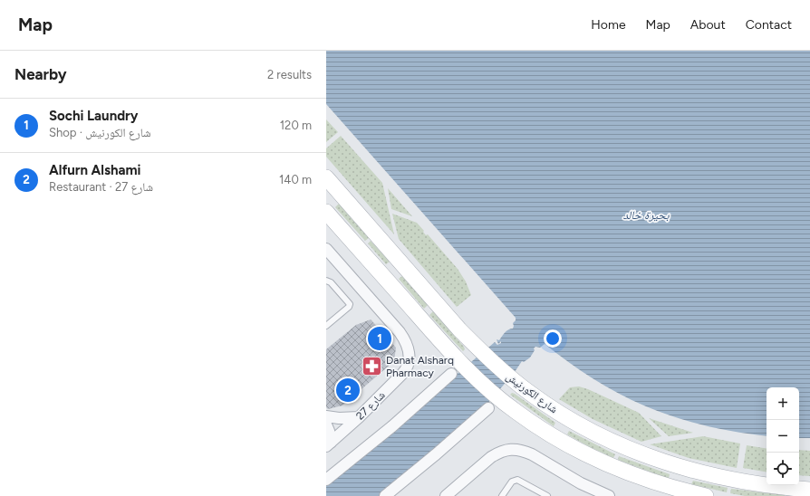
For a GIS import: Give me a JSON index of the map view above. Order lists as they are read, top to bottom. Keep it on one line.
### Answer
{"streets":{"main road":["شارع الكورنيش"],"street":["شارع 27"]},"water":["بحيرة خالد"],"places":{"pharmacy":["Danat Alsharq Pharmacy"]},"page":{"header":"Map","nav":["Home","Map","About","Contact"],"heading":["Nearby","2 results"],"list":[{"mark":"1","name":"Sochi Laundry","note":"Shop · شارع الكورنيش","value":"120 m"},{"mark":"2","name":"Alfurn Alshami","note":"Restaurant · شارع 27","value":"140 m"}],"pins":["1","2"],"map_buttons":["+","−"]}}
